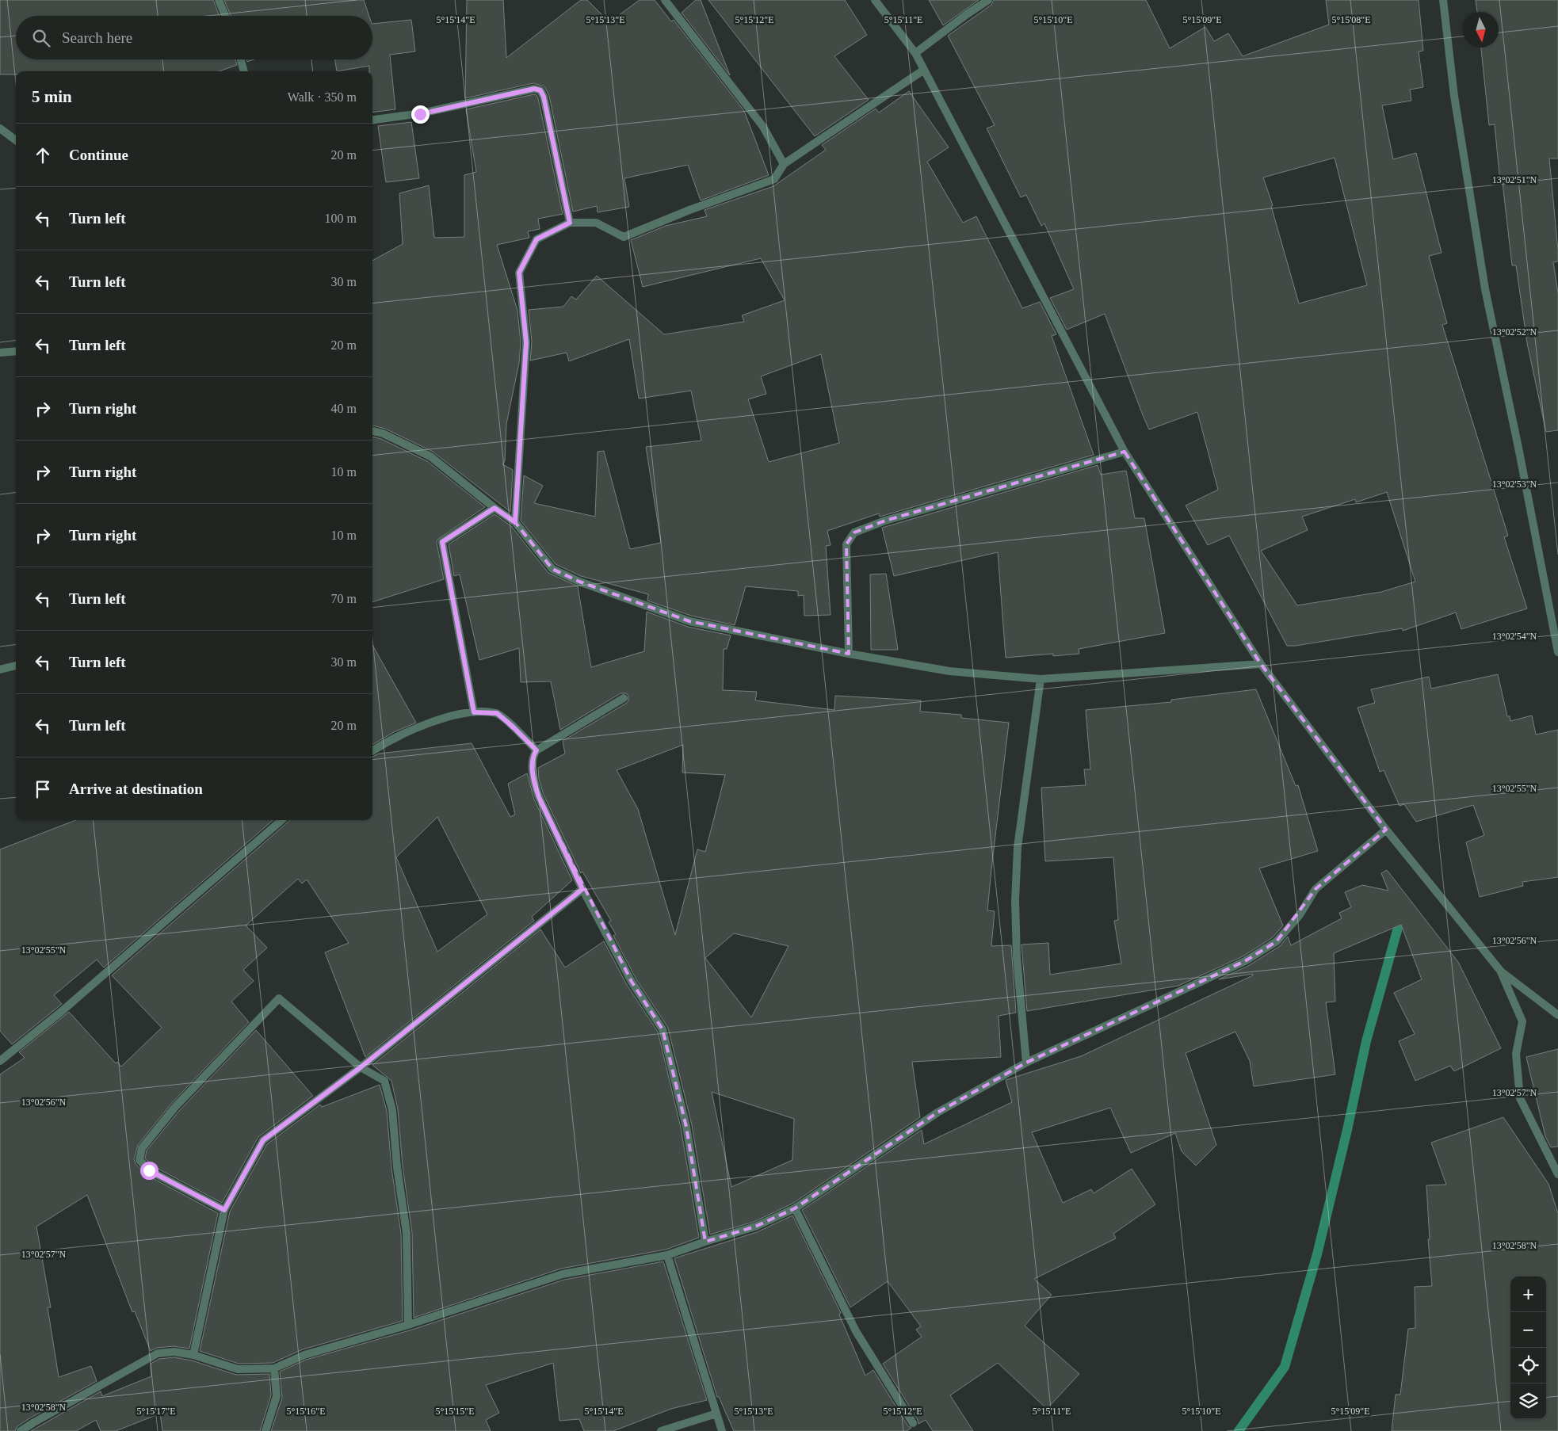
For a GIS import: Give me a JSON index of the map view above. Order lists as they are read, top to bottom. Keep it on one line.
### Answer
{"north":"bottom","page":{"search":"Search here","heading":["5 min","Walk · 350 m"],"list":[["Continue","20 m"],["Turn left","100 m"],["Turn left","30 m"],["Turn left","20 m"],["Turn right","40 m"],["Turn right","10 m"],["Turn right","10 m"],["Turn left","70 m"],["Turn left","30 m"],["Turn left","20 m"],"Arrive at destination"],"map_buttons":["+","−"]},"coordinates":["5°15'14\"E","5°15'13\"E","5°15'12\"E","5°15'11\"E","5°15'10\"E","5°15'09\"E","5°15'08\"E","13°02'51\"N","13°02'52\"N","13°02'53\"N","13°02'54\"N","13°02'55\"N","13°02'56\"N","13°02'57\"N","13°02'58\"N","5°15'17\"E","5°15'16\"E","5°15'15\"E"]}
